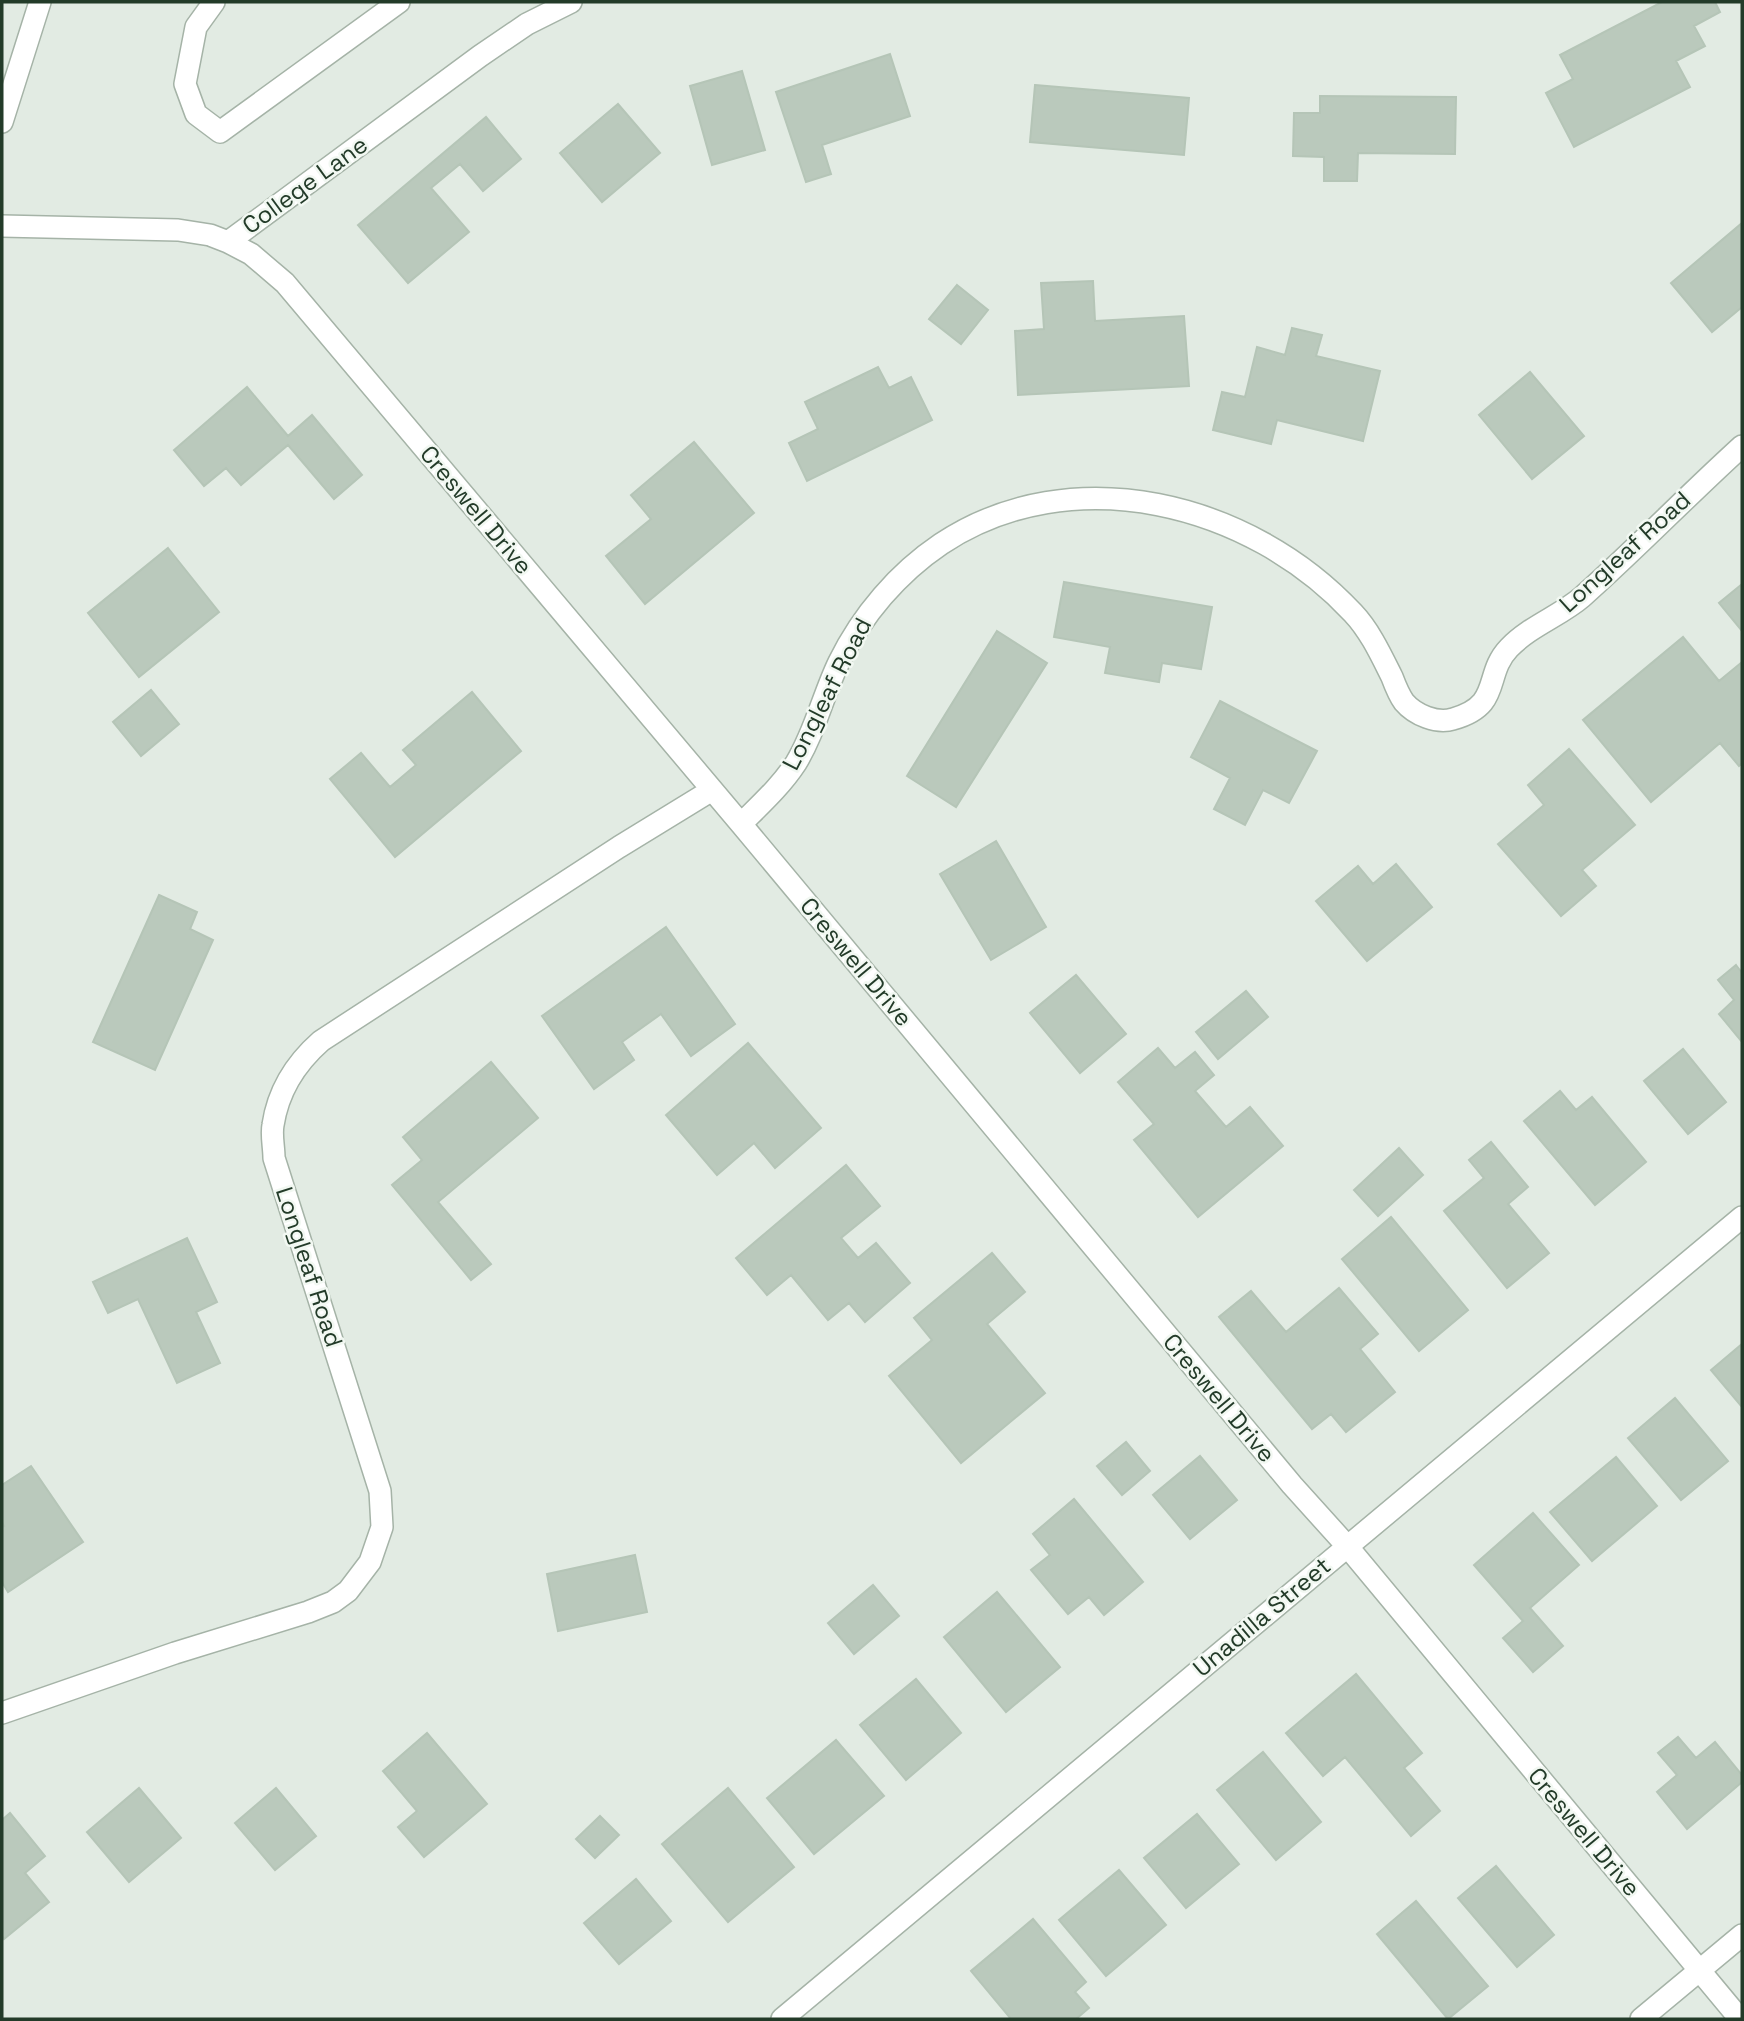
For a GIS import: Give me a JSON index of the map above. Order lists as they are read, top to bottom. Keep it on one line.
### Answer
{"streets":{"street":["College Lane","Creswell Drive","Longleaf Road","Unadilla Street"]},"crossings":[["College Lane","Creswell Drive"],["Creswell Drive","Longleaf Road"],["Creswell Drive","Unadilla Street"]]}
